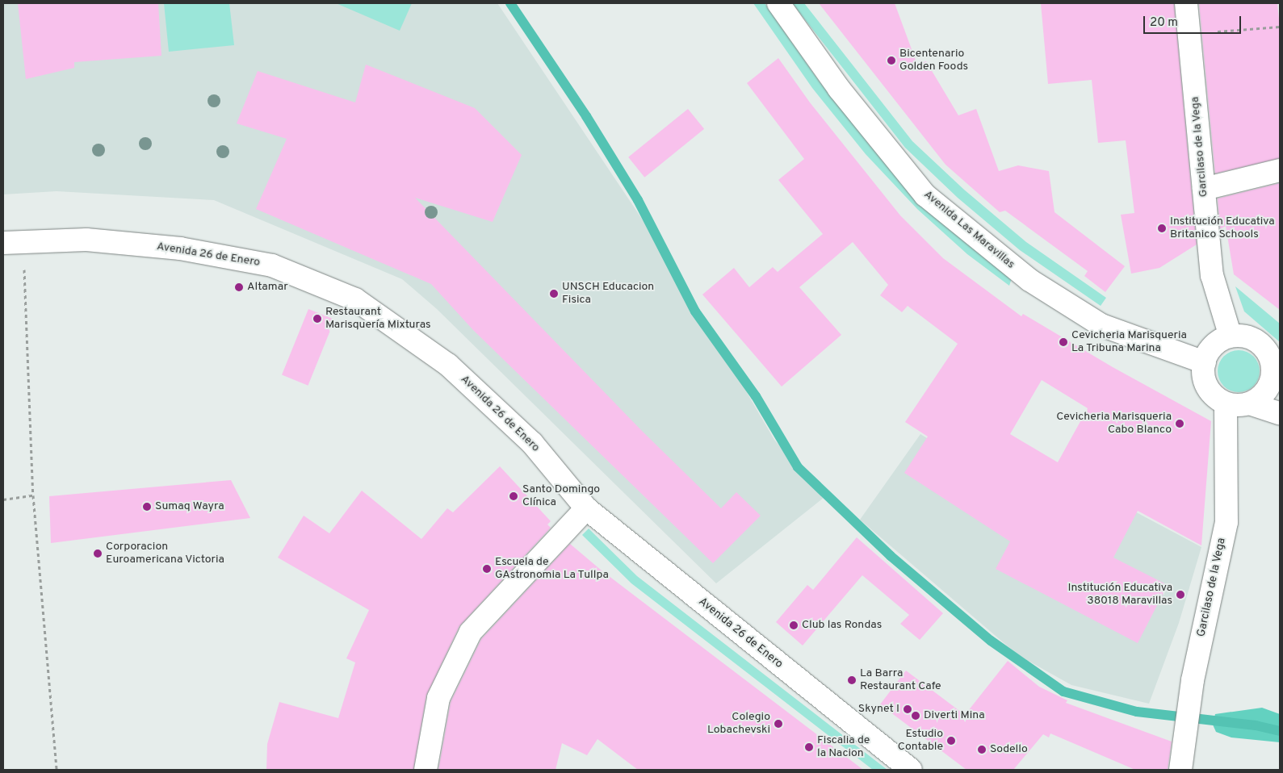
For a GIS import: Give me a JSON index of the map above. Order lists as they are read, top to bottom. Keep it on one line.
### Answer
{"streets":{"street":["Garcilaso de la Vega","Avenida Las Maravillas","Avenida 26 de Enero"]},"crossings":[["Garcilaso de la Vega","Avenida Las Maravillas"]],"places":["Bicentenario Golden Foods","Institución Educativa Britanico Schools","Altamar","UNSCH Educacion Fisica","Restaurant Marisquería Mixturas","Cevicheria Marisqueria La Tribuna Marina","Cevicheria Marisqueria Cabo Blanco","Santo Domingo Clínica","Sumaq Wayra","Corporacion Euroamericana Victoria","Escuela de GAstronomia La Tullpa","Institución Educativa 38018 Maravillas","Club las Rondas","La Barra Restaurant Cafe","Skynet I","Diverti Mina","Colegio Lobachevski","Estudio Contable","Fiscalia de la Nacion","Sodello"],"scale_bar":"20 m"}
